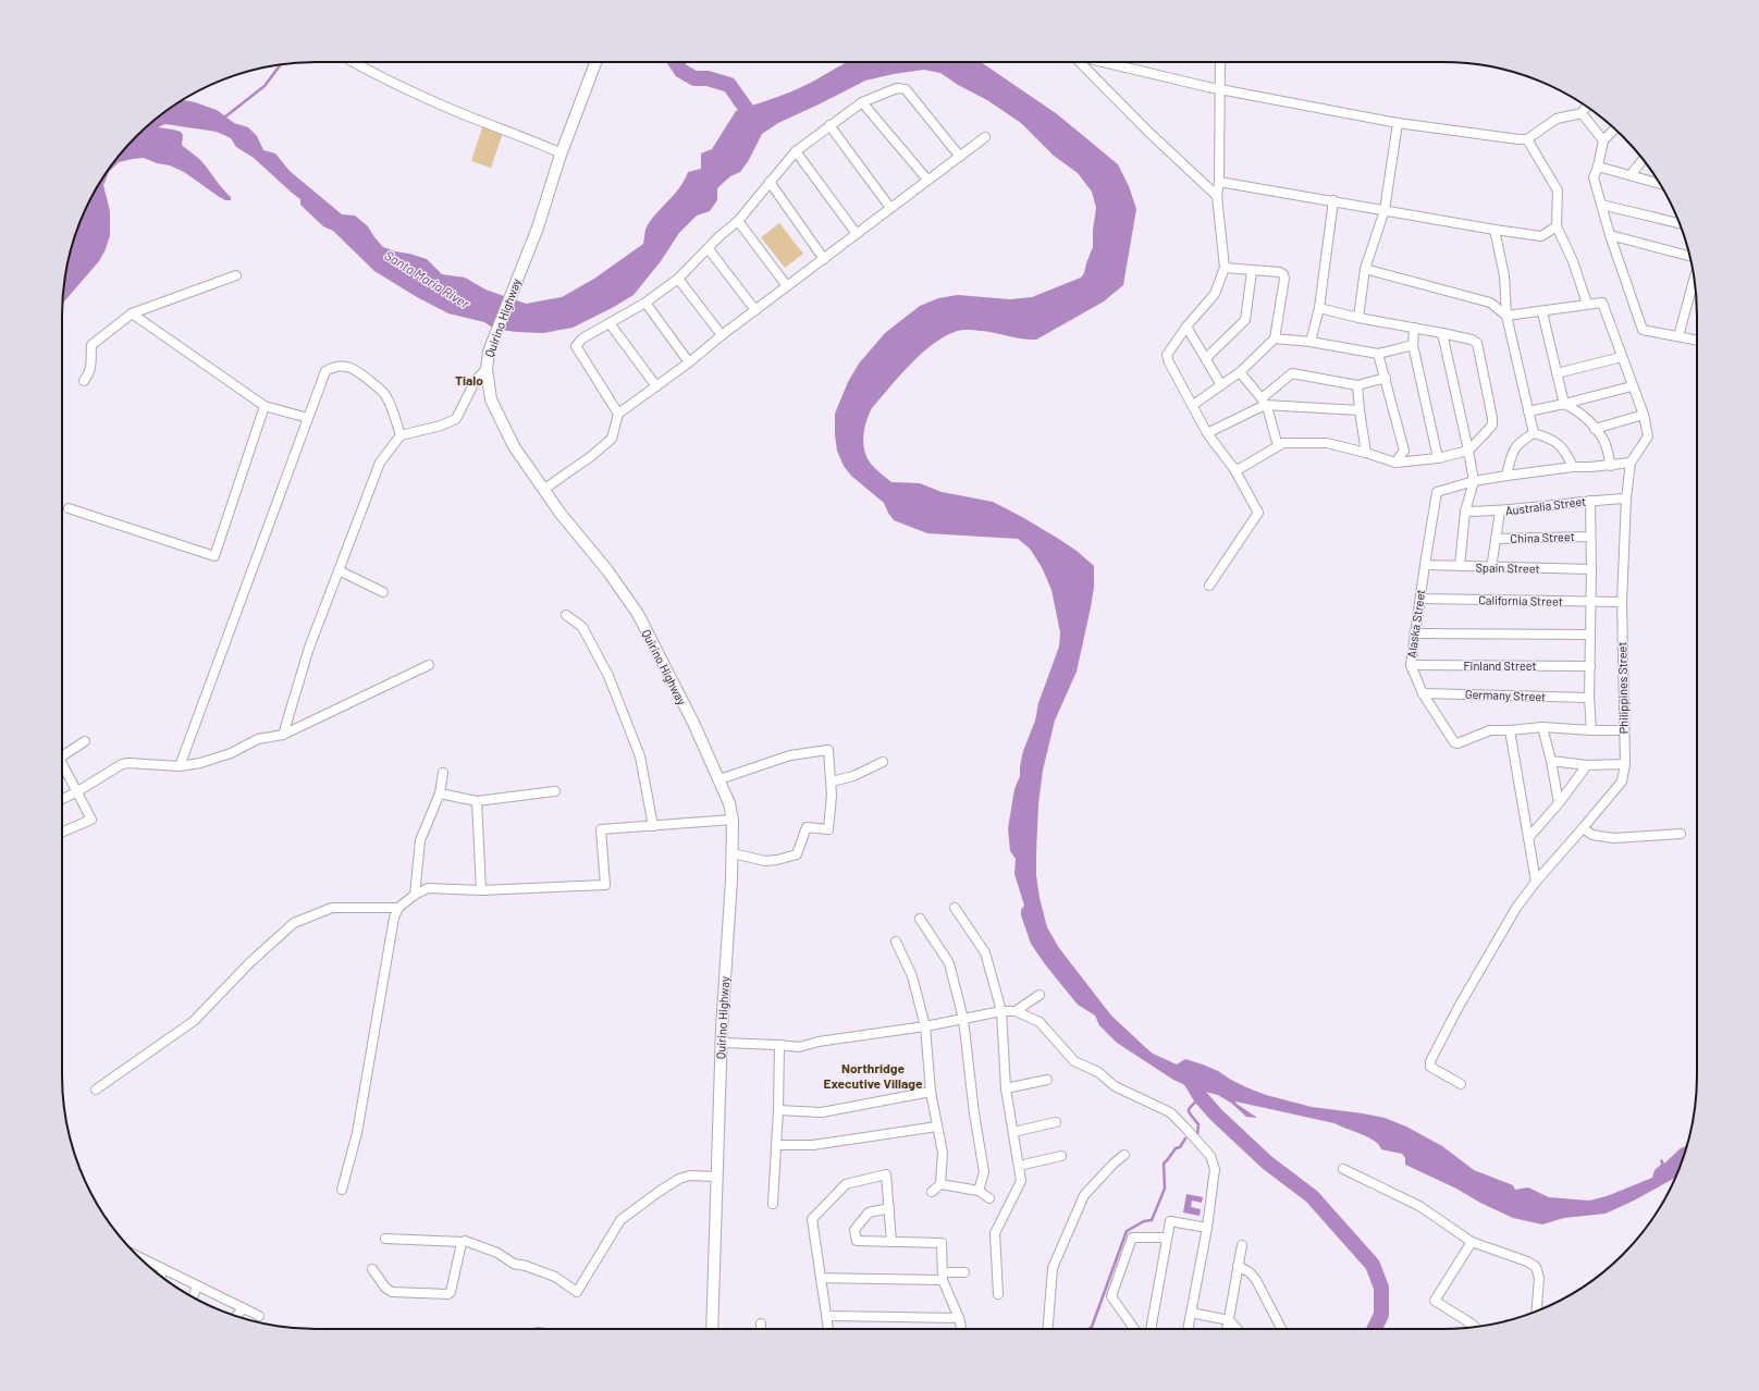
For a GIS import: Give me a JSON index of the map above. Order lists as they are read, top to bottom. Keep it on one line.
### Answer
{"streets":{"main road":["Quirino Highway"],"street":["Australia Street","China Street","Spain Street","California Street","Alaska Street","Finland Street","Philippines Street","Germany Street"]},"crossings":[["Australia Street","Philippines Street"],["Spain Street","Alaska Street"],["California Street","Alaska Street"],["California Street","Philippines Street"],["Alaska Street","Finland Street"],["Alaska Street","Germany Street"]],"districts":["Tialo","Northridge Executive Village"],"water":["Santa Maria River"]}
